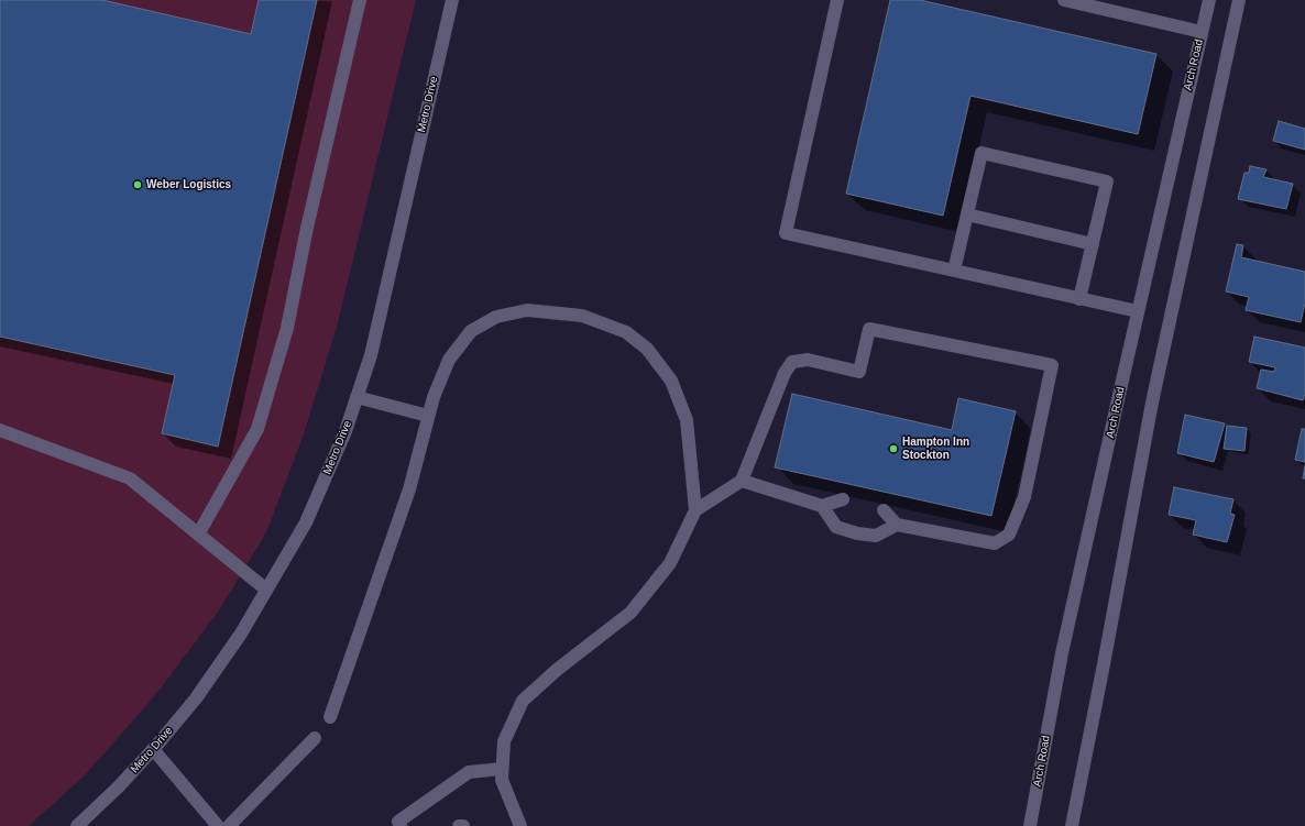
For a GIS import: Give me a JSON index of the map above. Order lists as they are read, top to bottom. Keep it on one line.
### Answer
{"streets":{"street":["Arch Road","Metro Drive"]},"places":["Weber Logistics","Hampton Inn Stockton"]}
